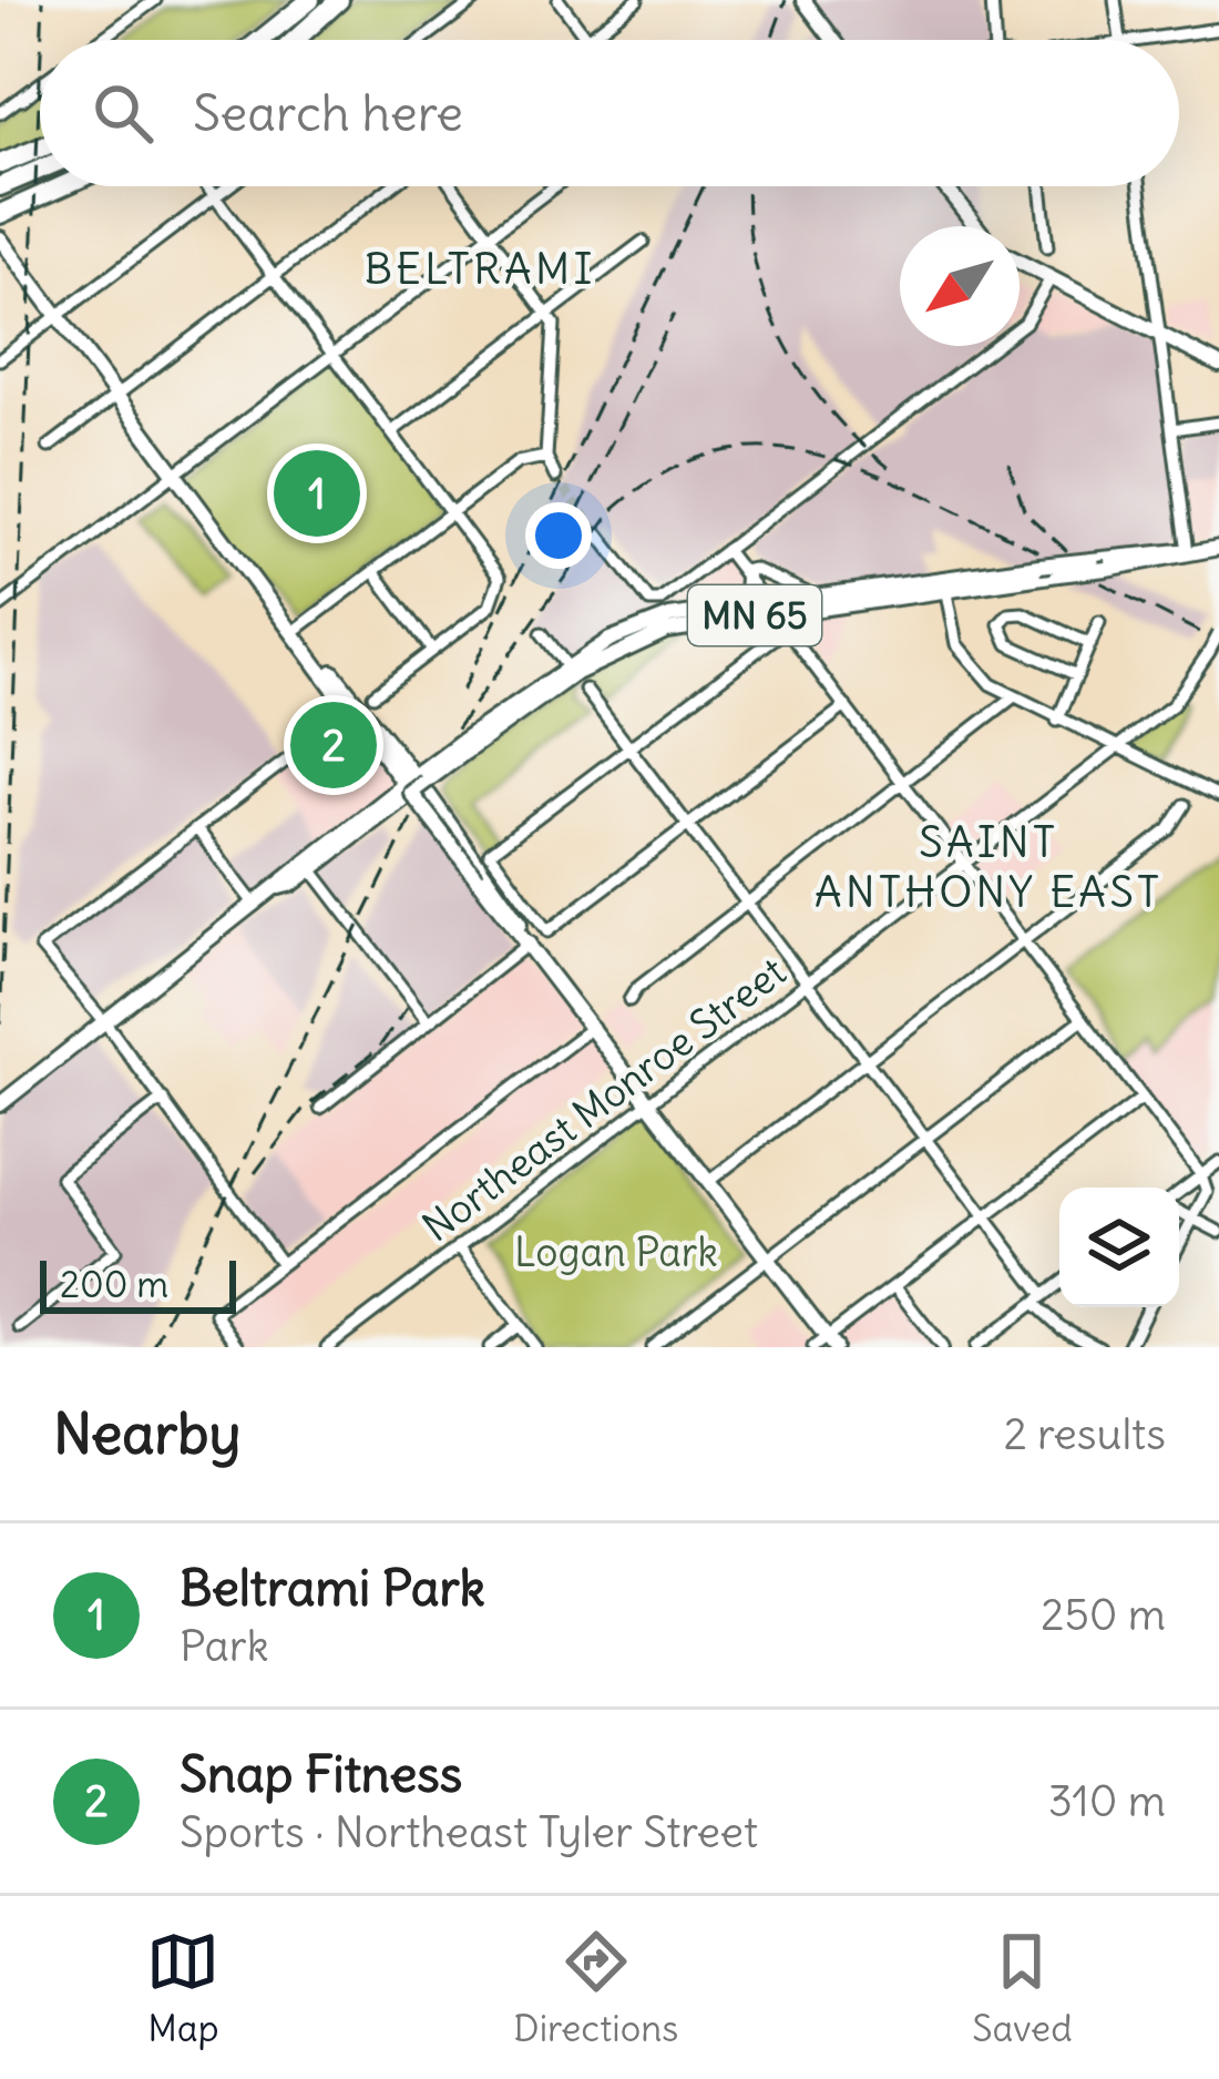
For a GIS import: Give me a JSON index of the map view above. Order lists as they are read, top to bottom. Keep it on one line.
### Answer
{"streets":{"main road":["MN 65"],"street":["Northeast Monroe Street"]},"districts":["BELTRAMI","SAINT ANTHONY EAST"],"parks":["Logan Park"],"scale_bar":"200 m","north":"bottom left","page":{"search":"Search here","pins":["1","2"],"scale":"200 m","heading":["Nearby","2 results"],"list":[{"mark":"1","name":"Beltrami Park","note":"Park","value":"250 m"},{"mark":"2","name":"Snap Fitness","note":"Sports · Northeast Tyler Street","value":"310 m"}],"nav":["Map","Directions","Saved"]}}
